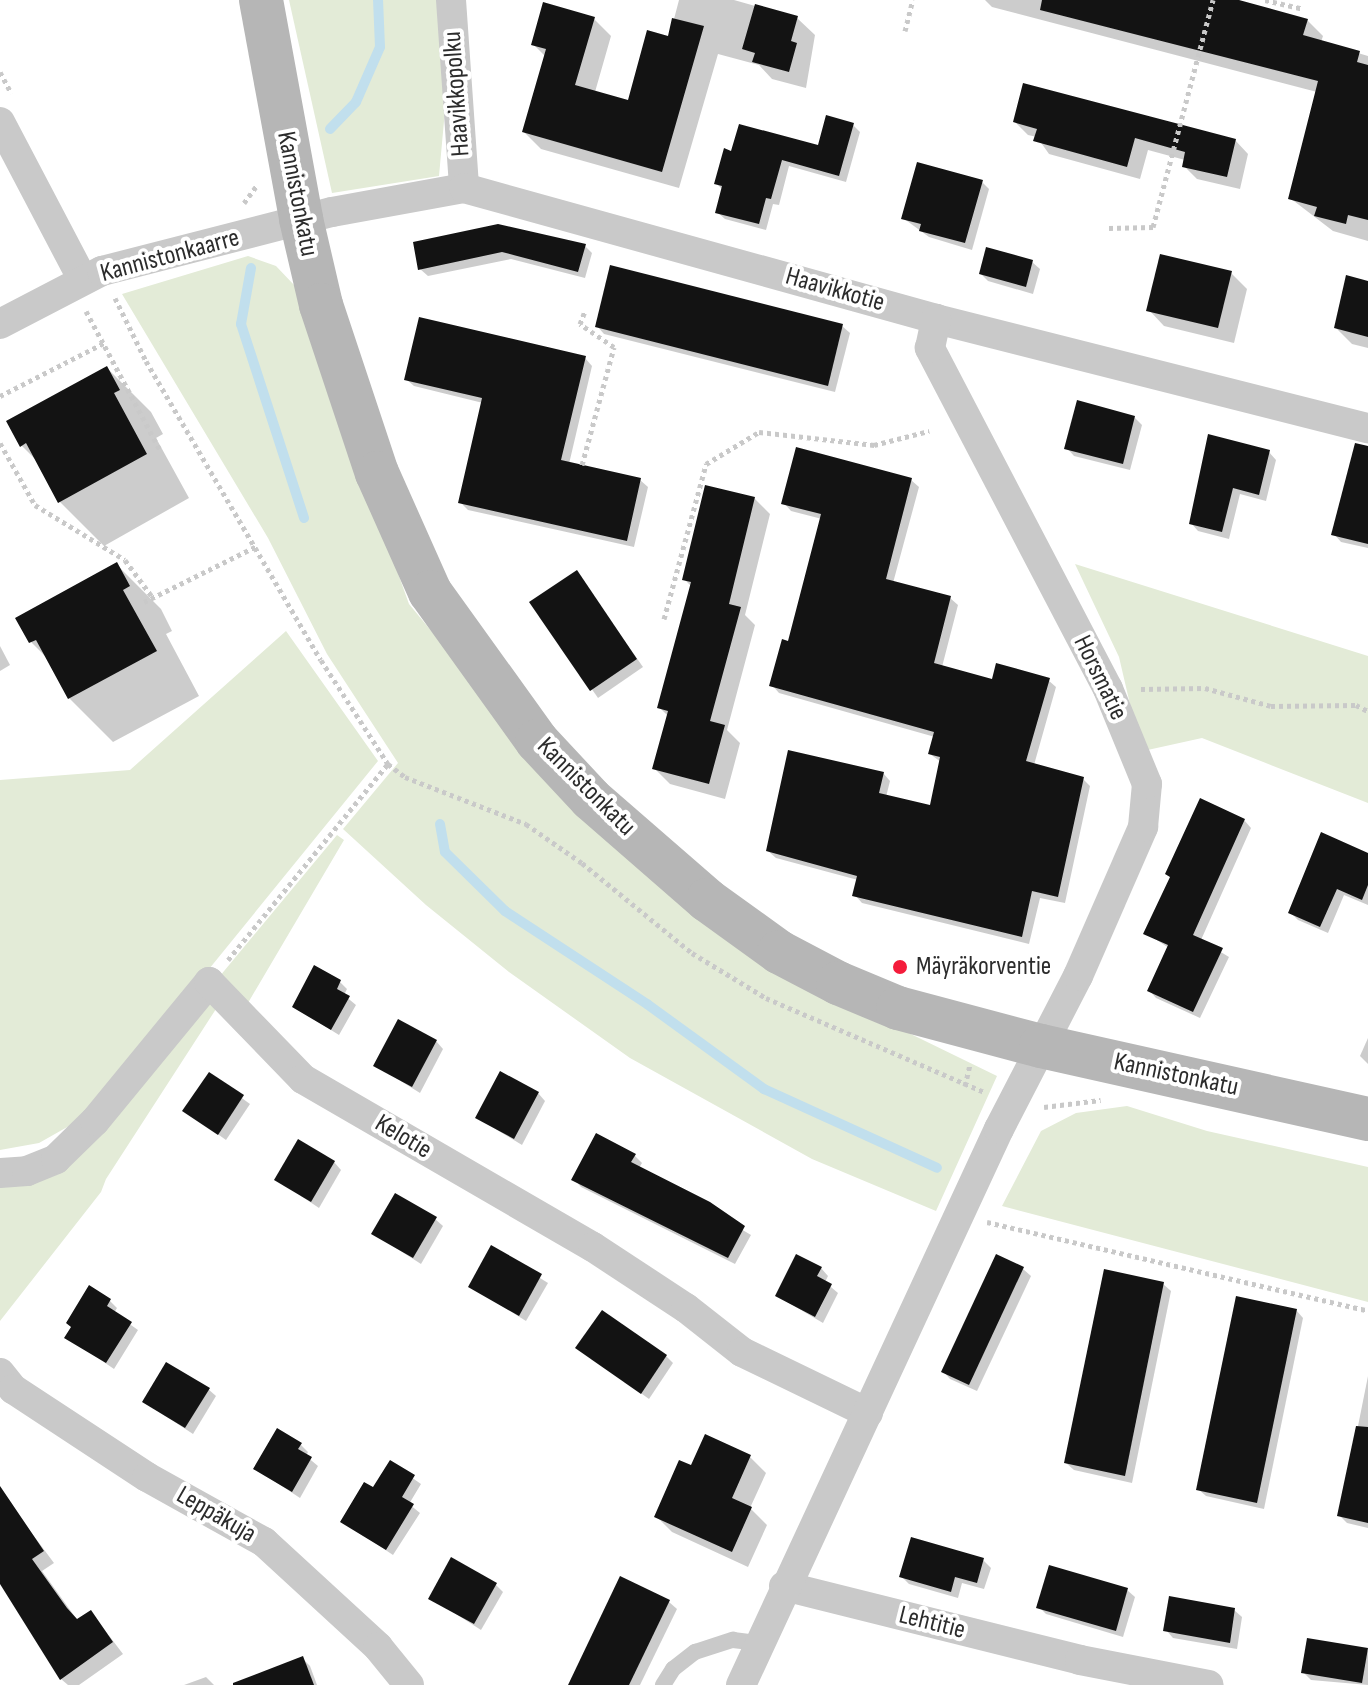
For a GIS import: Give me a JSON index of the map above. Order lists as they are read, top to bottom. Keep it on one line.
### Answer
{"streets":{"street":["Haavikkopolku","Kannistonkatu","Kannistonkaarre","Haavikkotie","Horsmatie","Kelotie","Leppäkuja","Lehtitie"]},"crossings":[["Haavikkopolku","Haavikkotie"],["Kannistonkatu","Kannistonkaarre"],["Kannistonkatu","Haavikkotie"],["Kannistonkatu","Horsmatie"],["Kannistonkaarre","Haavikkotie"],["Haavikkotie","Horsmatie"]],"places":["Mäyräkorventie"]}
